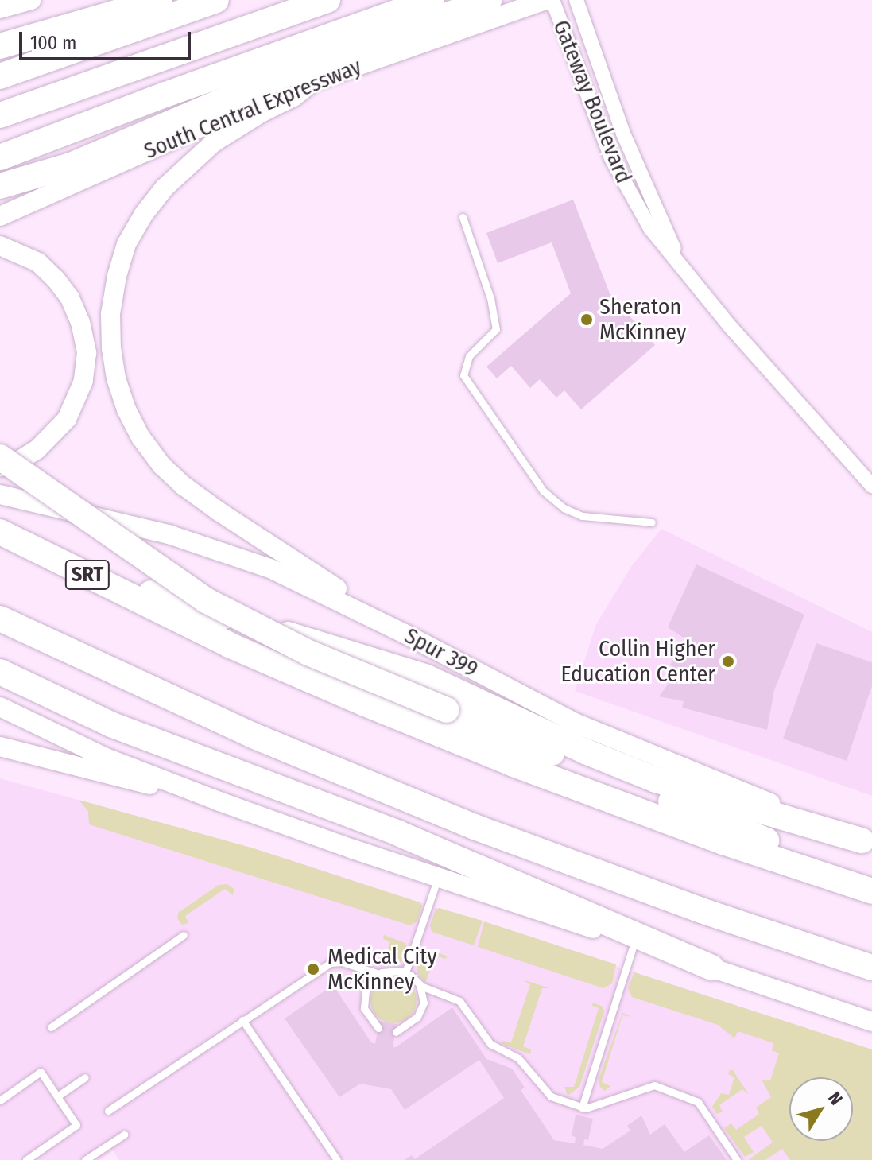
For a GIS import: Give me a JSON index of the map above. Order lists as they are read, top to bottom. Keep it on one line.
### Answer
{"streets":{"highway":["SRT"],"main road":["South Central Expressway","Spur 399"],"street":["Gateway Boulevard"]},"places":["Sheraton McKinney","Collin Higher Education Center","Medical City McKinney"],"scale_bar":"100 m","north":"top right"}
